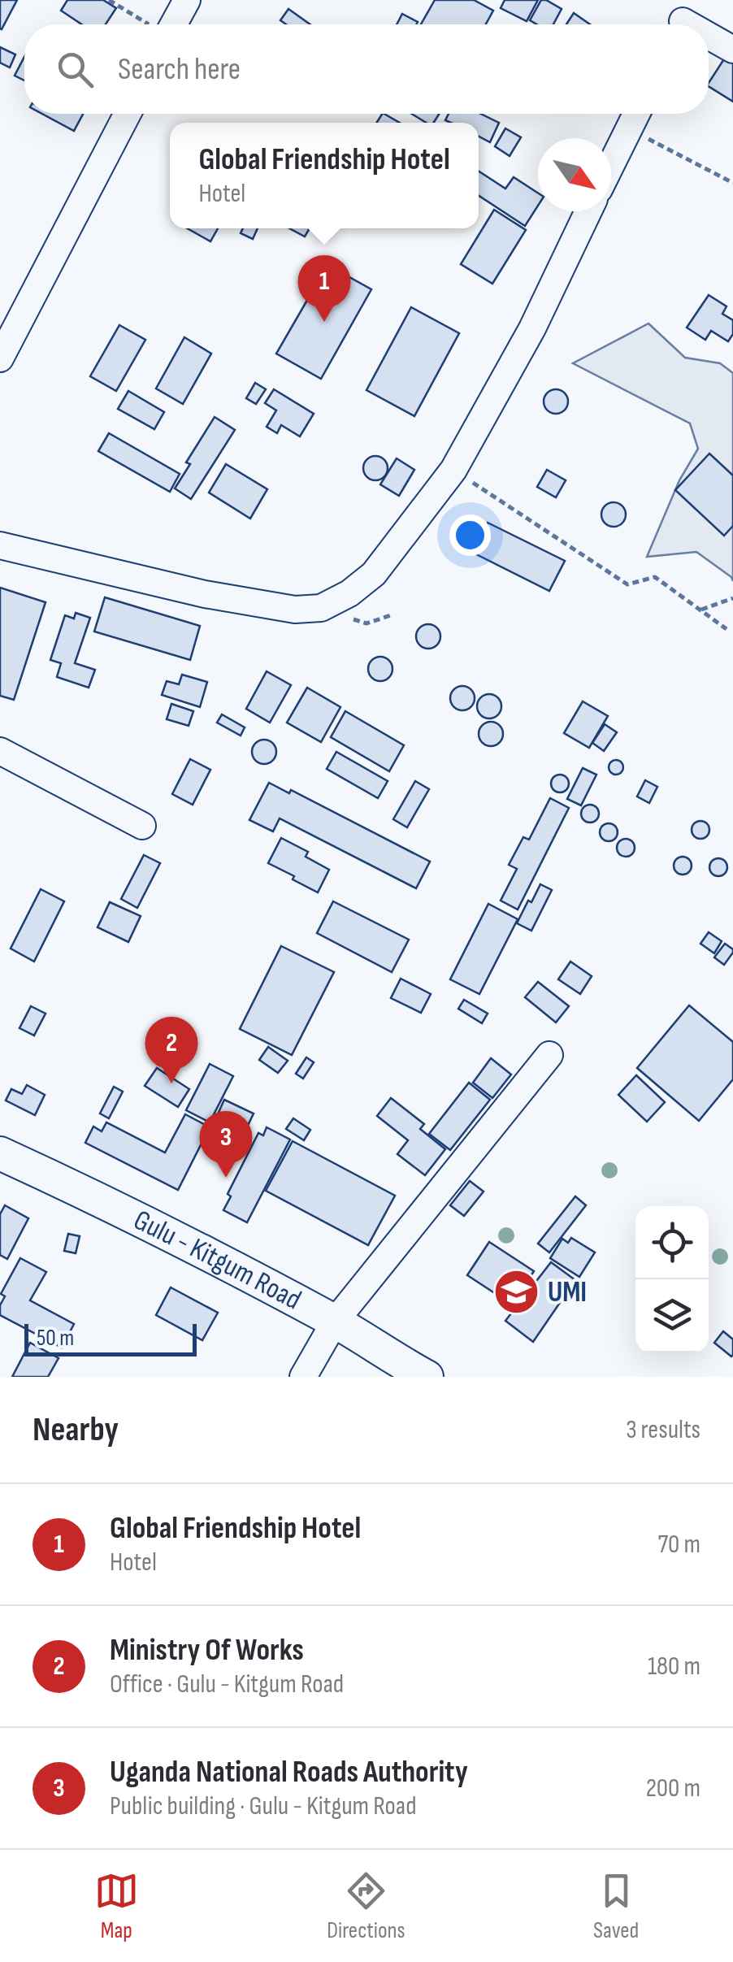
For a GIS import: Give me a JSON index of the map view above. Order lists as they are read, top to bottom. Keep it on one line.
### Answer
{"streets":{"main road":["Gulu - Kitgum Road"]},"places":{"school or university":["UMI"]},"scale_bar":"50 m","north":"bottom right","page":{"search":"Search here","popup":["Global Friendship Hotel","Hotel"],"pins":["1","2","3"],"scale":"50 m","heading":["Nearby","3 results"],"list":[{"mark":"1","name":"Global Friendship Hotel","note":"Hotel","value":"70 m"},{"mark":"2","name":"Ministry Of Works","note":"Office · Gulu - Kitgum Road","value":"180 m"},{"mark":"3","name":"Uganda National Roads Authority","note":"Public building · Gulu - Kitgum Road","value":"200 m"}],"nav":["Map","Directions","Saved"]}}
